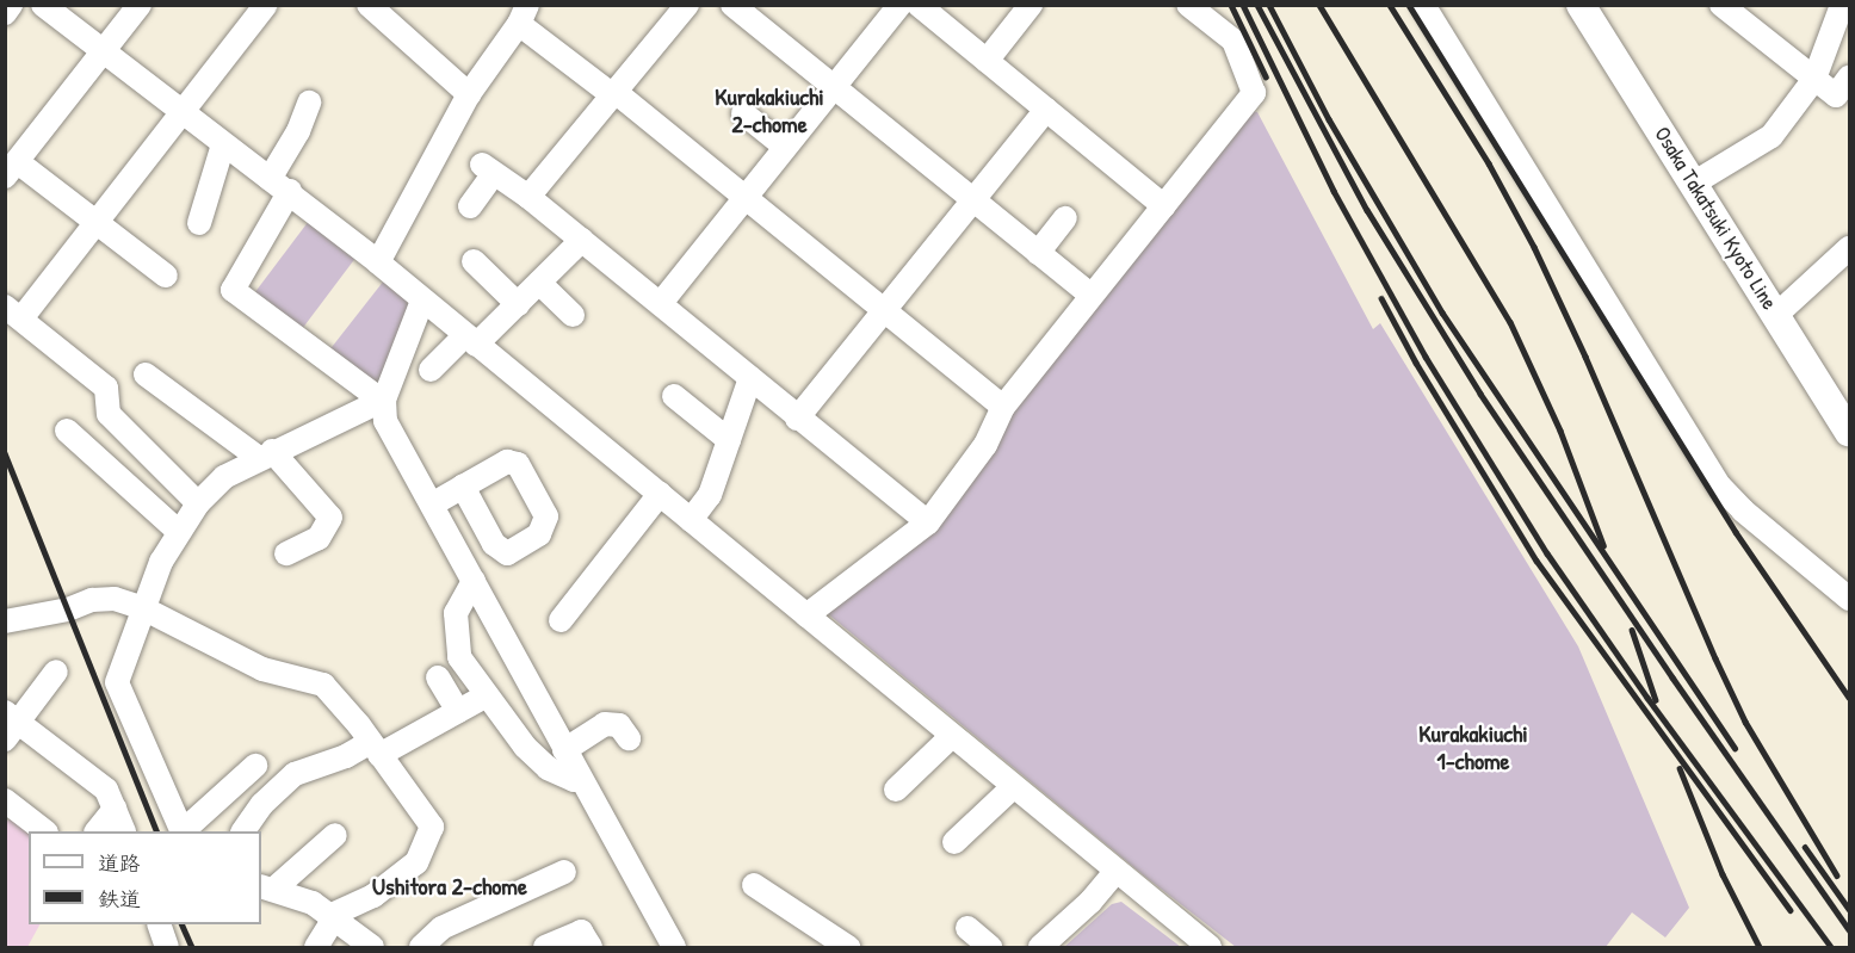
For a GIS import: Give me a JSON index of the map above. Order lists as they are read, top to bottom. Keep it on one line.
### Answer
{"streets":{"main road":["Osaka Takatsuki Kyoto Line"]},"districts":["Kurakakiuchi 2-chome","Kurakakiuchi 1-chome","Ushitora 2-chome"],"legend":["道路","鉄道"]}
